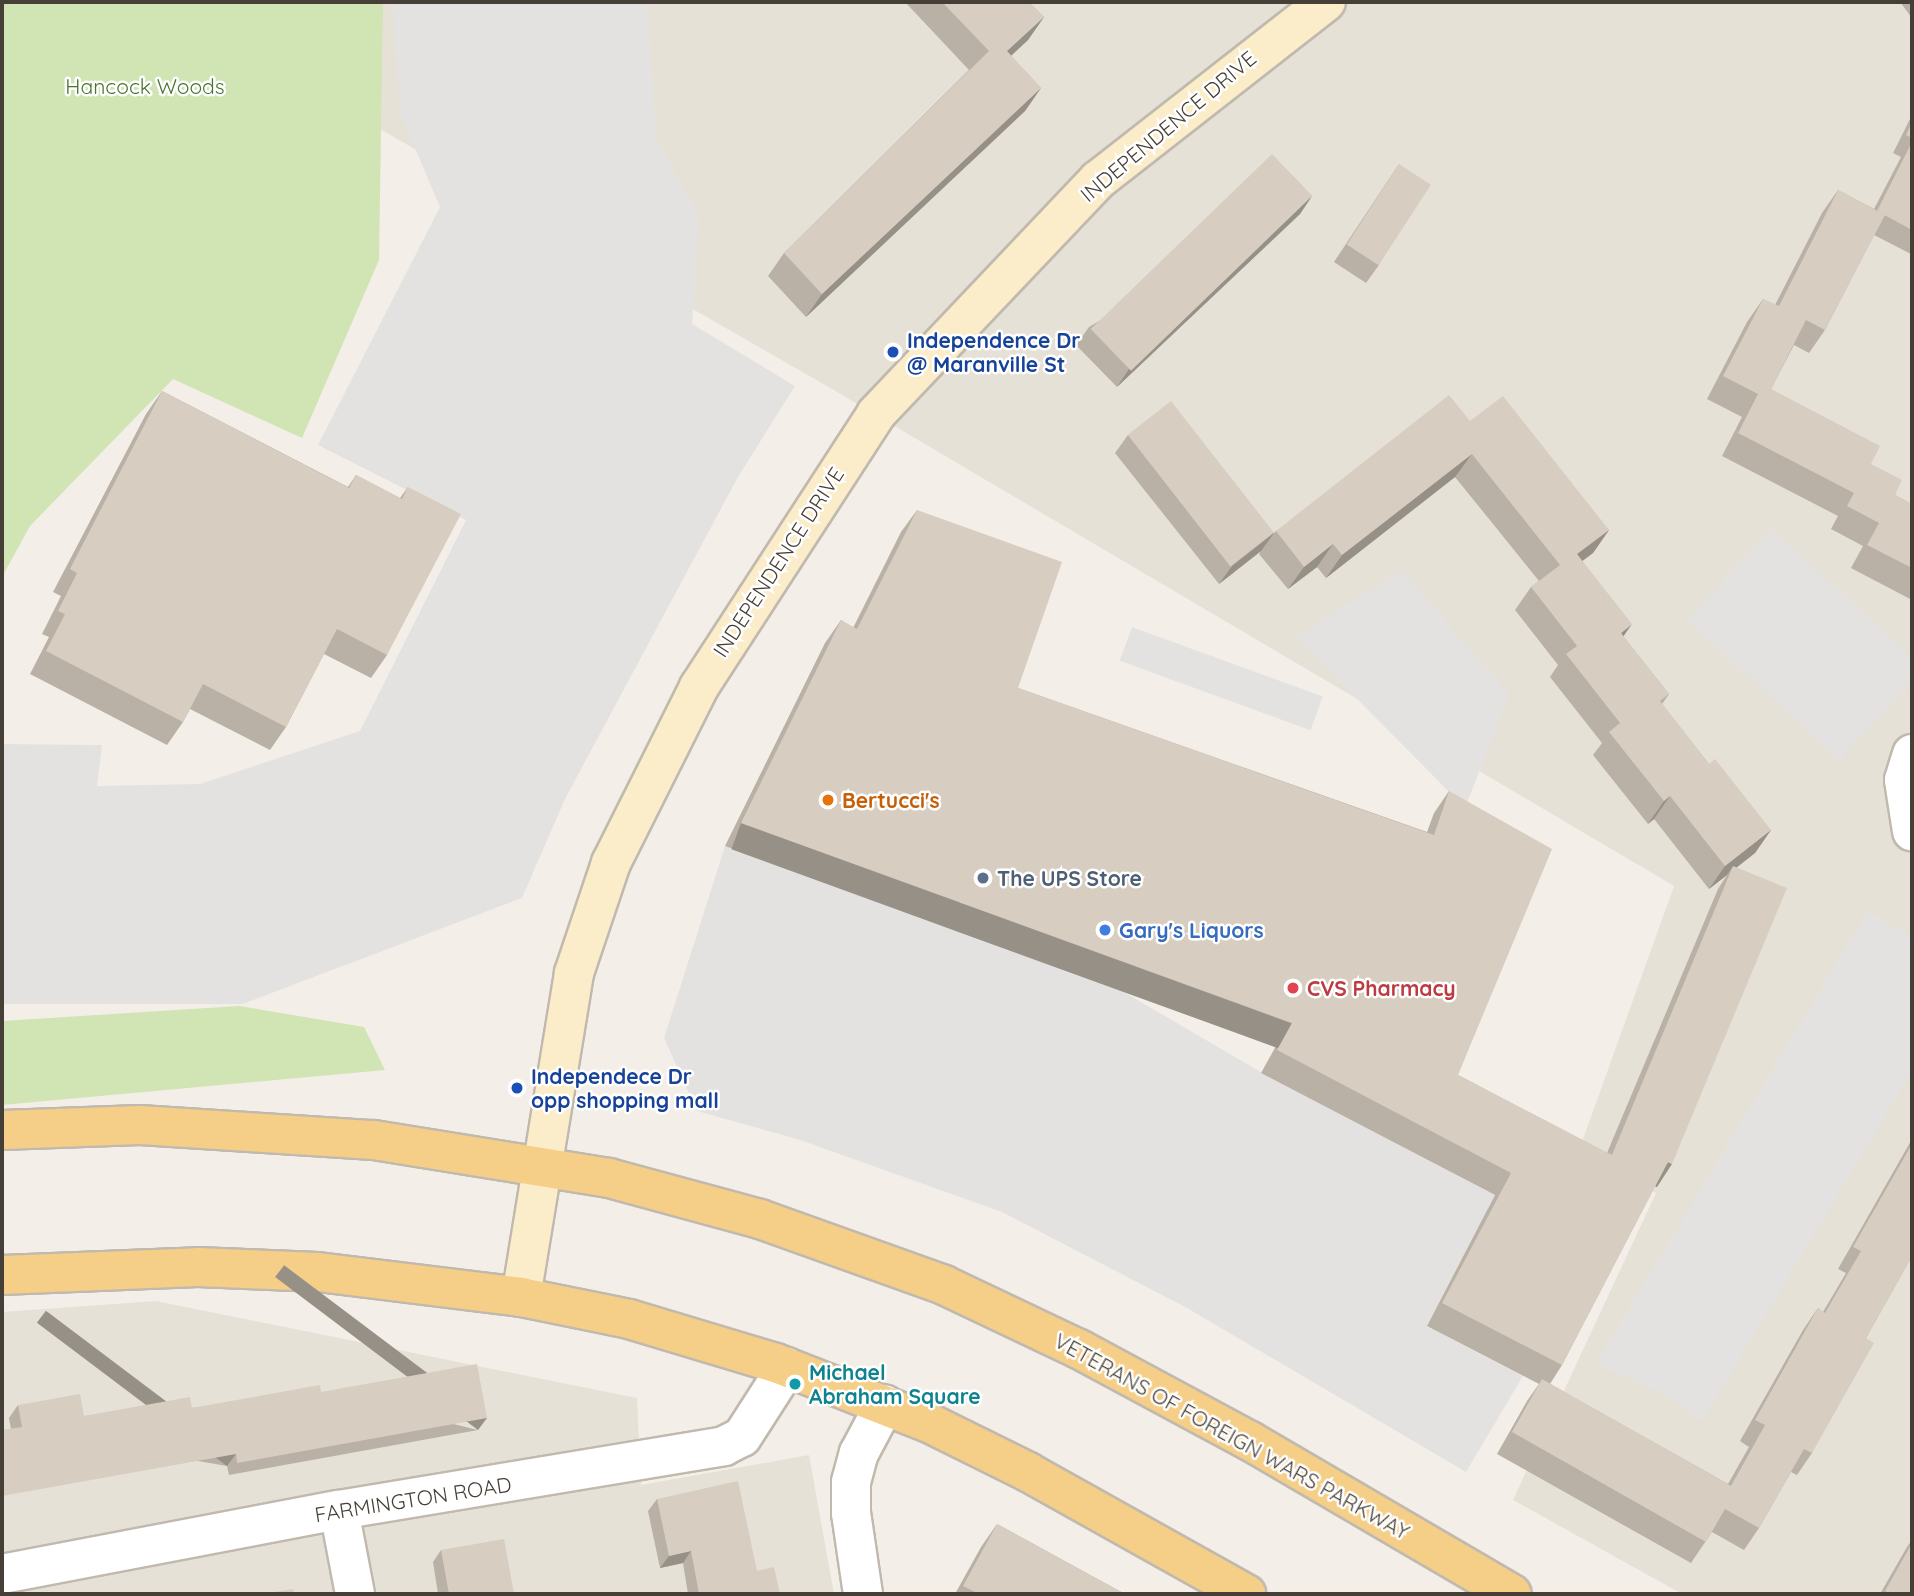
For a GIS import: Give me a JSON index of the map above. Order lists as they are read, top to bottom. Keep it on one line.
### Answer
{"streets":{"highway":["VETERANS OF FOREIGN WARS PARKWAY"],"main road":["INDEPENDENCE DRIVE"],"street":["FARMINGTON ROAD"]},"crossings":[["INDEPENDENCE DRIVE","VETERANS OF FOREIGN WARS PARKWAY"]],"parks":["Hancock Woods"],"places":["Independence Dr @ Maranville St","Bertucci's","The UPS Store","Gary's Liquors","CVS Pharmacy","Independece Dr opp shopping mall","Michael Abraham Square"]}
